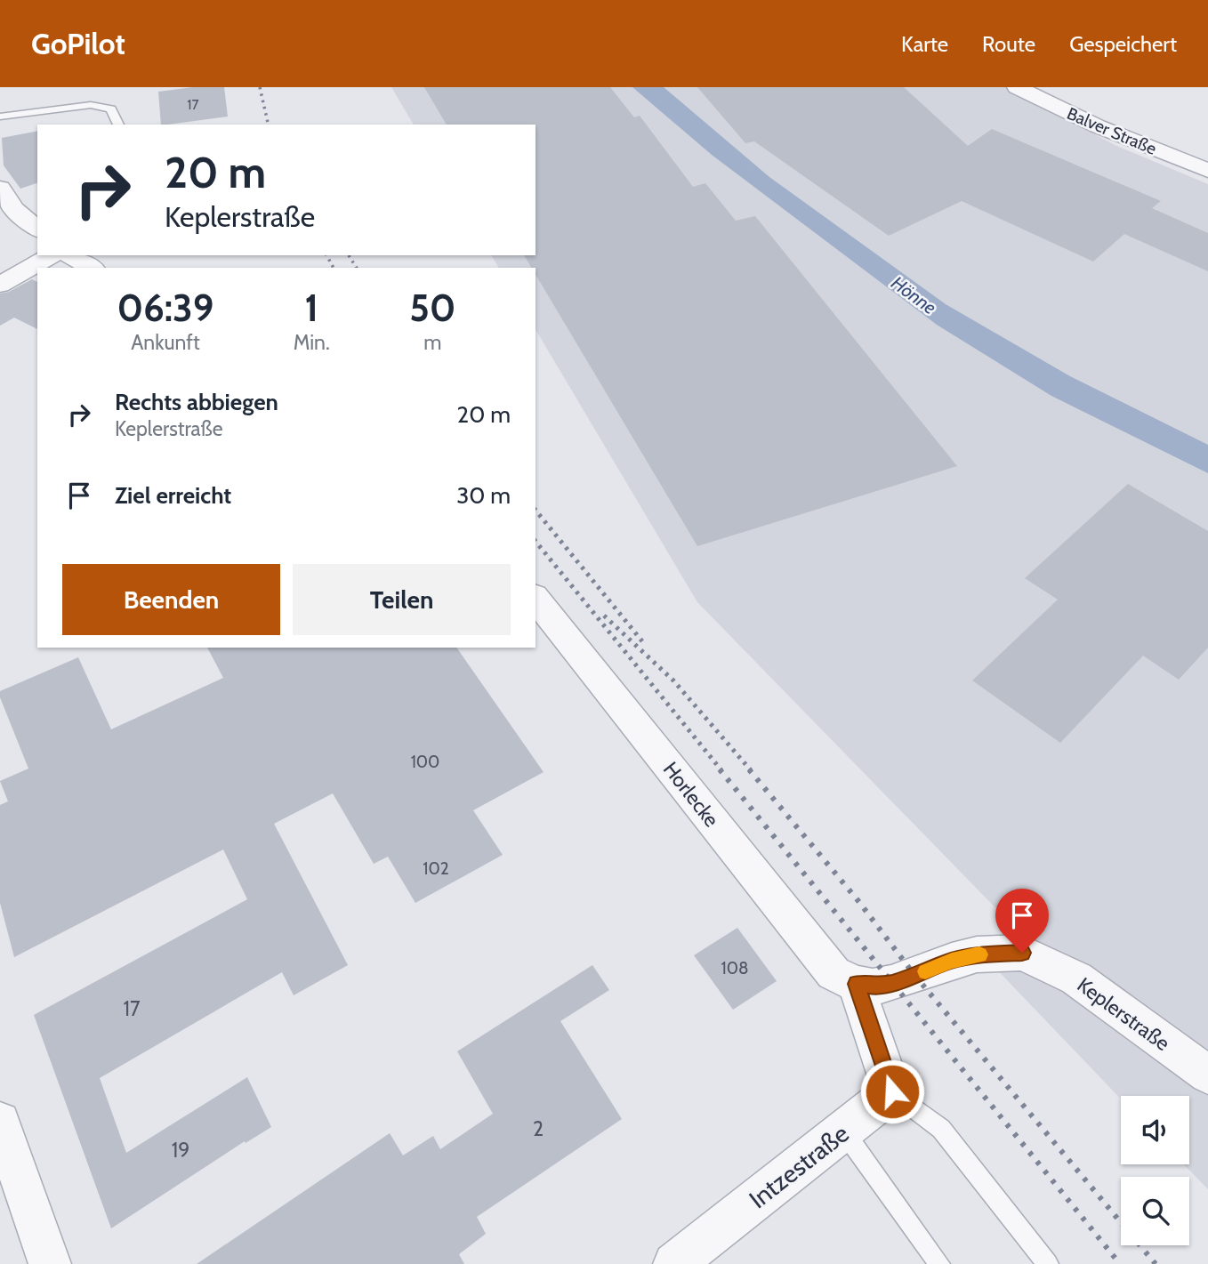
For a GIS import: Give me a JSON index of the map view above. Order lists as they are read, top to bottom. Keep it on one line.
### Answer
{"streets":{"street":["Balver Straße","Horlecke","Keplerstraße","Intzestraße"]},"crossings":[["Horlecke","Keplerstraße"]],"water":["Hönne"],"house_numbers":["17","100","102","108","17","2","19"],"page":{"header":"GoPilot","nav":["Karte","Route","Gespeichert"],"turn":["20 m","Keplerstraße"],"eta":["06:39","Ankunft","1","Min.","50","m"],"list":[{"name":"Rechts abbiegen","note":"Keplerstraße","value":"20 m"},{"name":"Ziel erreicht","value":"30 m"}],"buttons":["Beenden","Teilen"]}}
